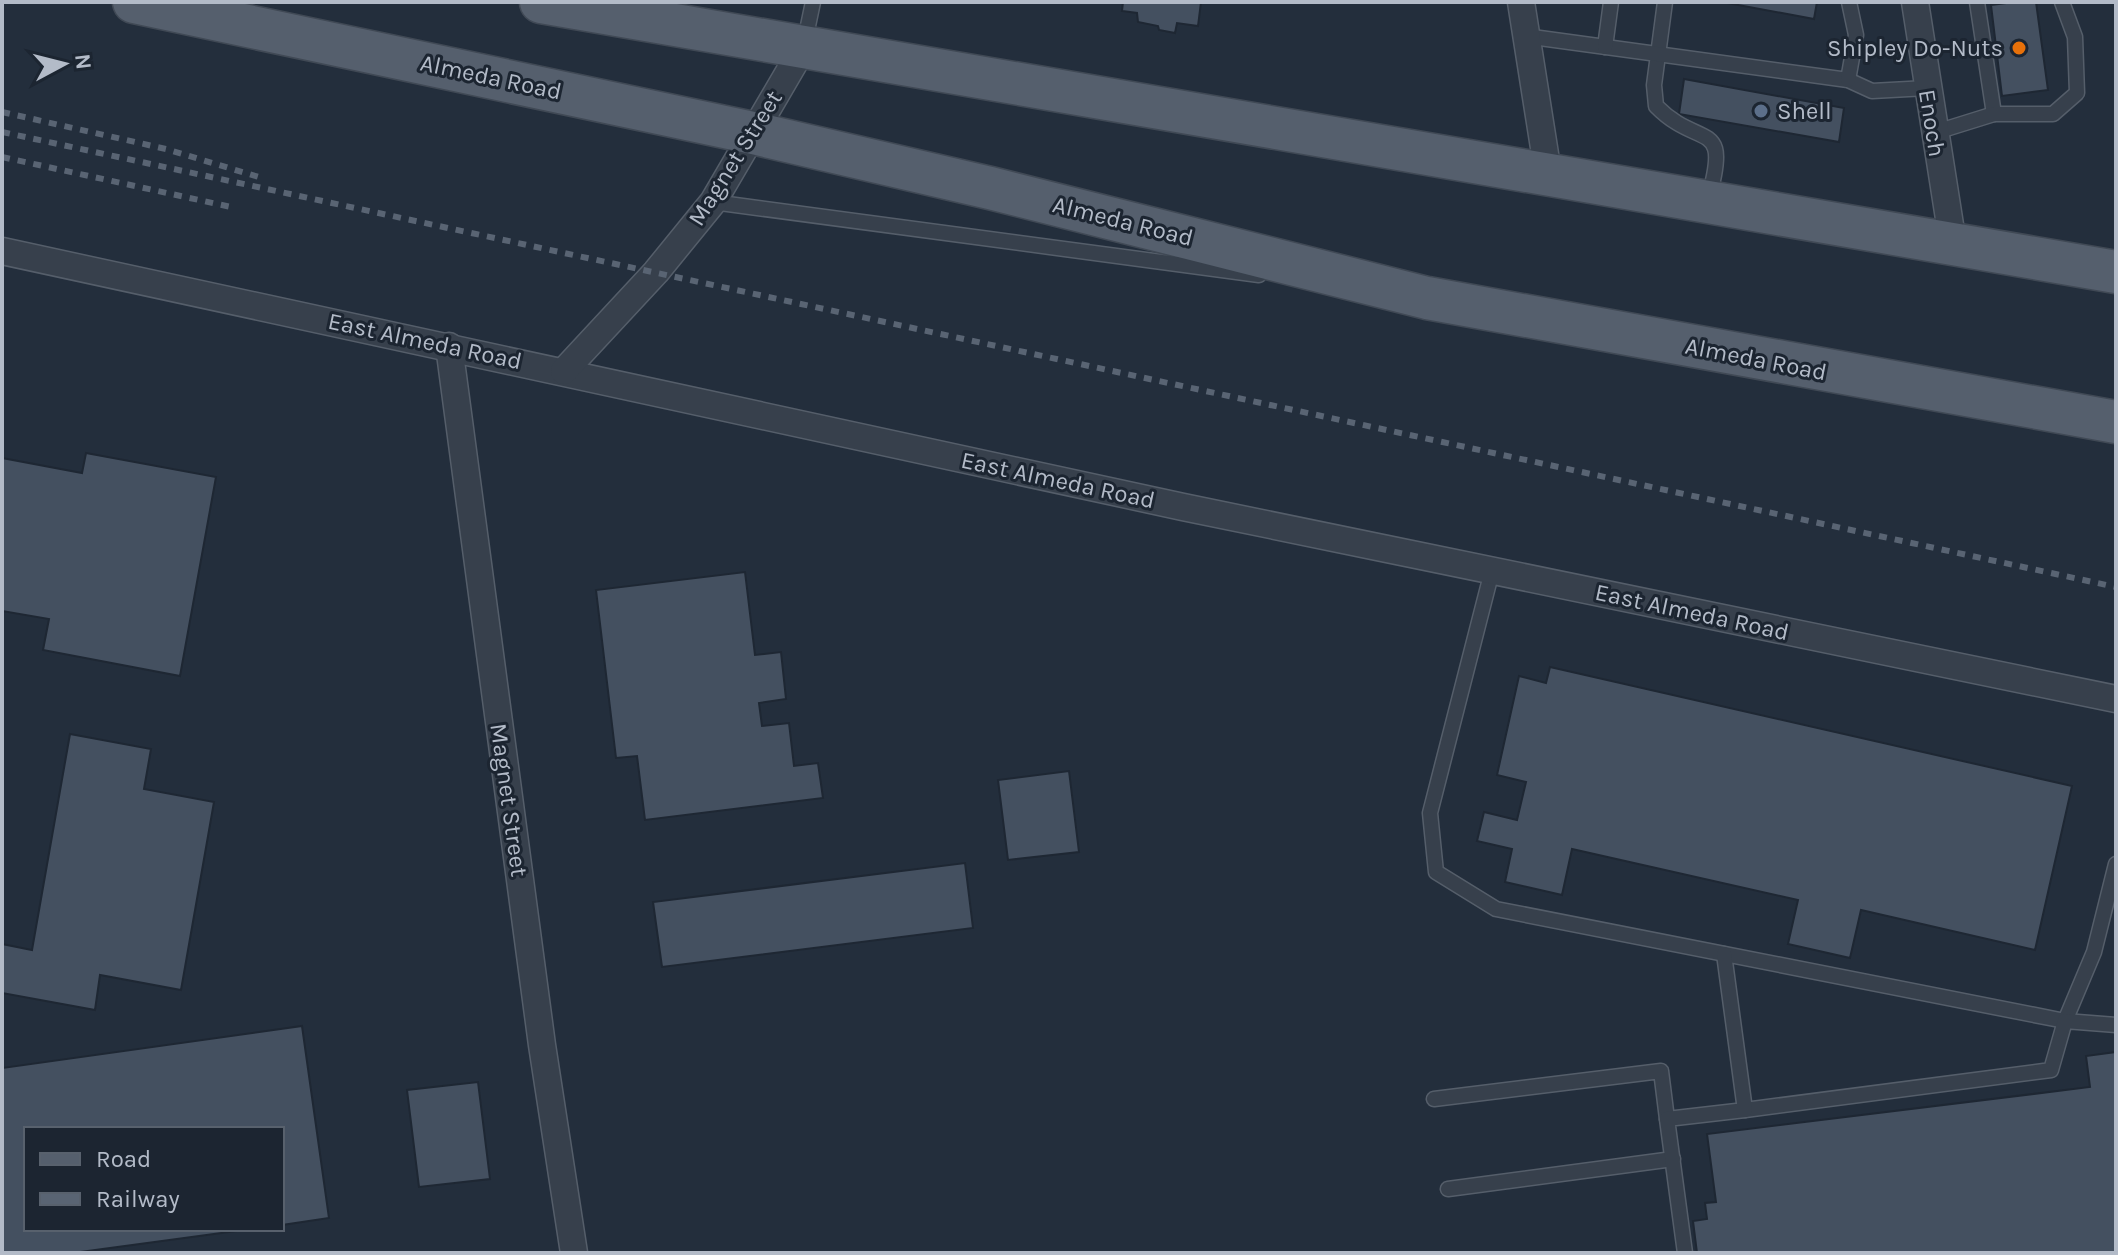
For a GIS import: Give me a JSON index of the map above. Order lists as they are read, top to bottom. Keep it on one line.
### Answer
{"streets":{"main road":["Almeda Road"],"street":["Enoch","Magnet Street","East Almeda Road"]},"crossings":[["Almeda Road","Magnet Street"],["Magnet Street","East Almeda Road"]],"places":["Shipley Do-Nuts","Shell"],"legend":["Road","Railway"],"north":"right"}
